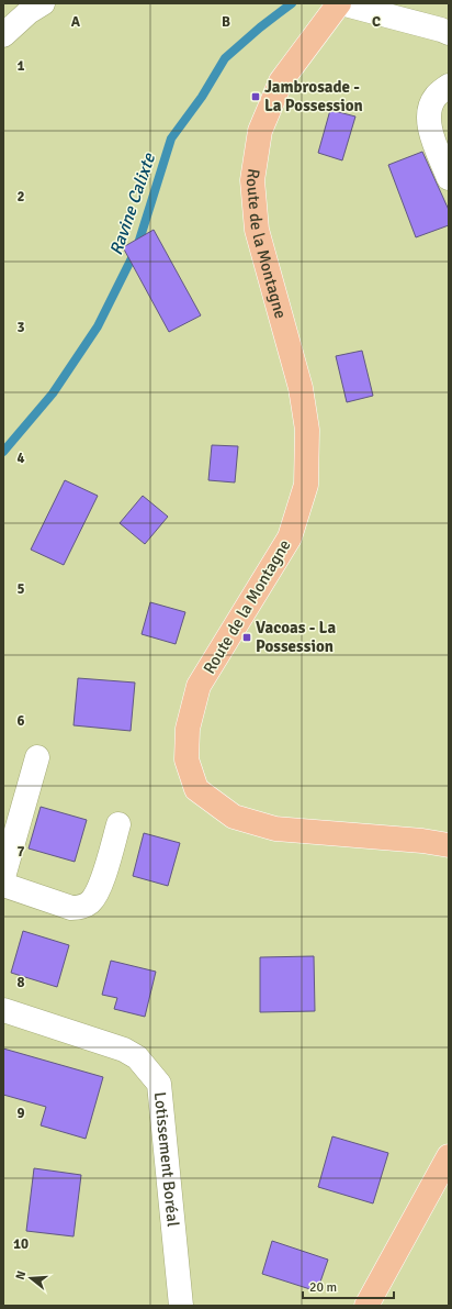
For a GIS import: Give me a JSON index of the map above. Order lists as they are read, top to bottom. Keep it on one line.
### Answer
{"streets":{"main road":["Route de la Montagne"],"street":["Lotissement Boréal"]},"water":["Ravine Calixte"],"places":{"transit":["Jambrosade - La Possession","Vacoas - La Possession"]},"scale_bar":"20 m","north":"left","grid":{"columns":["A","B","C"],"rows":["1","2","3","4","5","6","7","8","9","10"]}}
